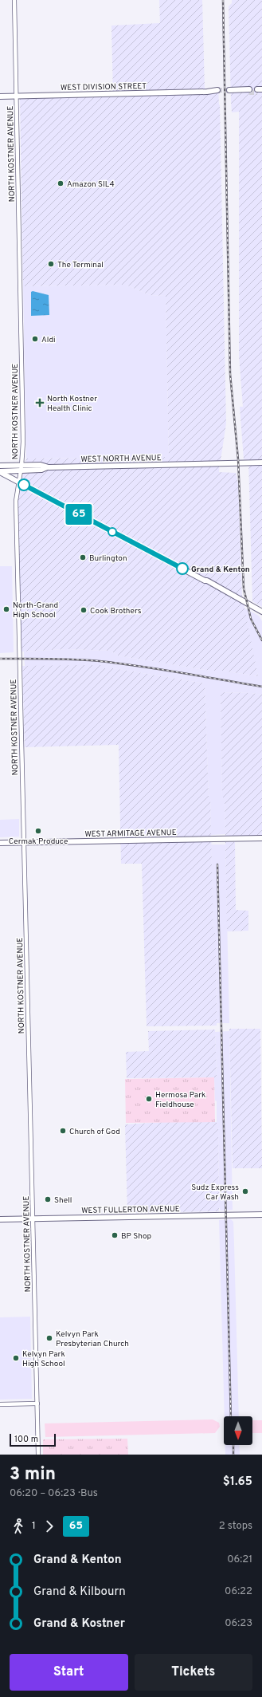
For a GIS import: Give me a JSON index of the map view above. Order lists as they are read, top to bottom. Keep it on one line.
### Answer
{"streets":{"main road":["WEST DIVISION STREET","WEST NORTH AVENUE","WEST ARMITAGE AVENUE","WEST FULLERTON AVENUE"],"street":["NORTH KOSTNER AVENUE"]},"crossings":[["WEST DIVISION STREET","NORTH KOSTNER AVENUE"],["NORTH KOSTNER AVENUE","WEST NORTH AVENUE"],["NORTH KOSTNER AVENUE","WEST ARMITAGE AVENUE"],["NORTH KOSTNER AVENUE","WEST FULLERTON AVENUE"]],"places":{"other":["Amazon SIL4","The Terminal","Aldi","Burlington","Grand & Kenton","North-Grand High School","Cook Brothers","Cermak Produce","Hermosa Park Fieldhouse","Church of God","Sudz Express Car Wash","Shell","BP Shop","Kelvyn Park Presbyterian Church","Kelvyn Park High School"],"health":["North Kostner Health Clinic"]},"lines":["bus line 65"],"scale_bar":"100 m","north":"bottom","page":{"on_map":"65","scale":"100 m","heading":["3 min","06:20 – 06:23 · Bus","$1.65"],"legs":["1","65","2 stops"],"list":[{"name":"Grand & Kenton","value":"06:21"},{"name":"Grand & Kilbourn","value":"06:22"},{"name":"Grand & Kostner","value":"06:23"}],"buttons":["Start","Tickets"]}}
